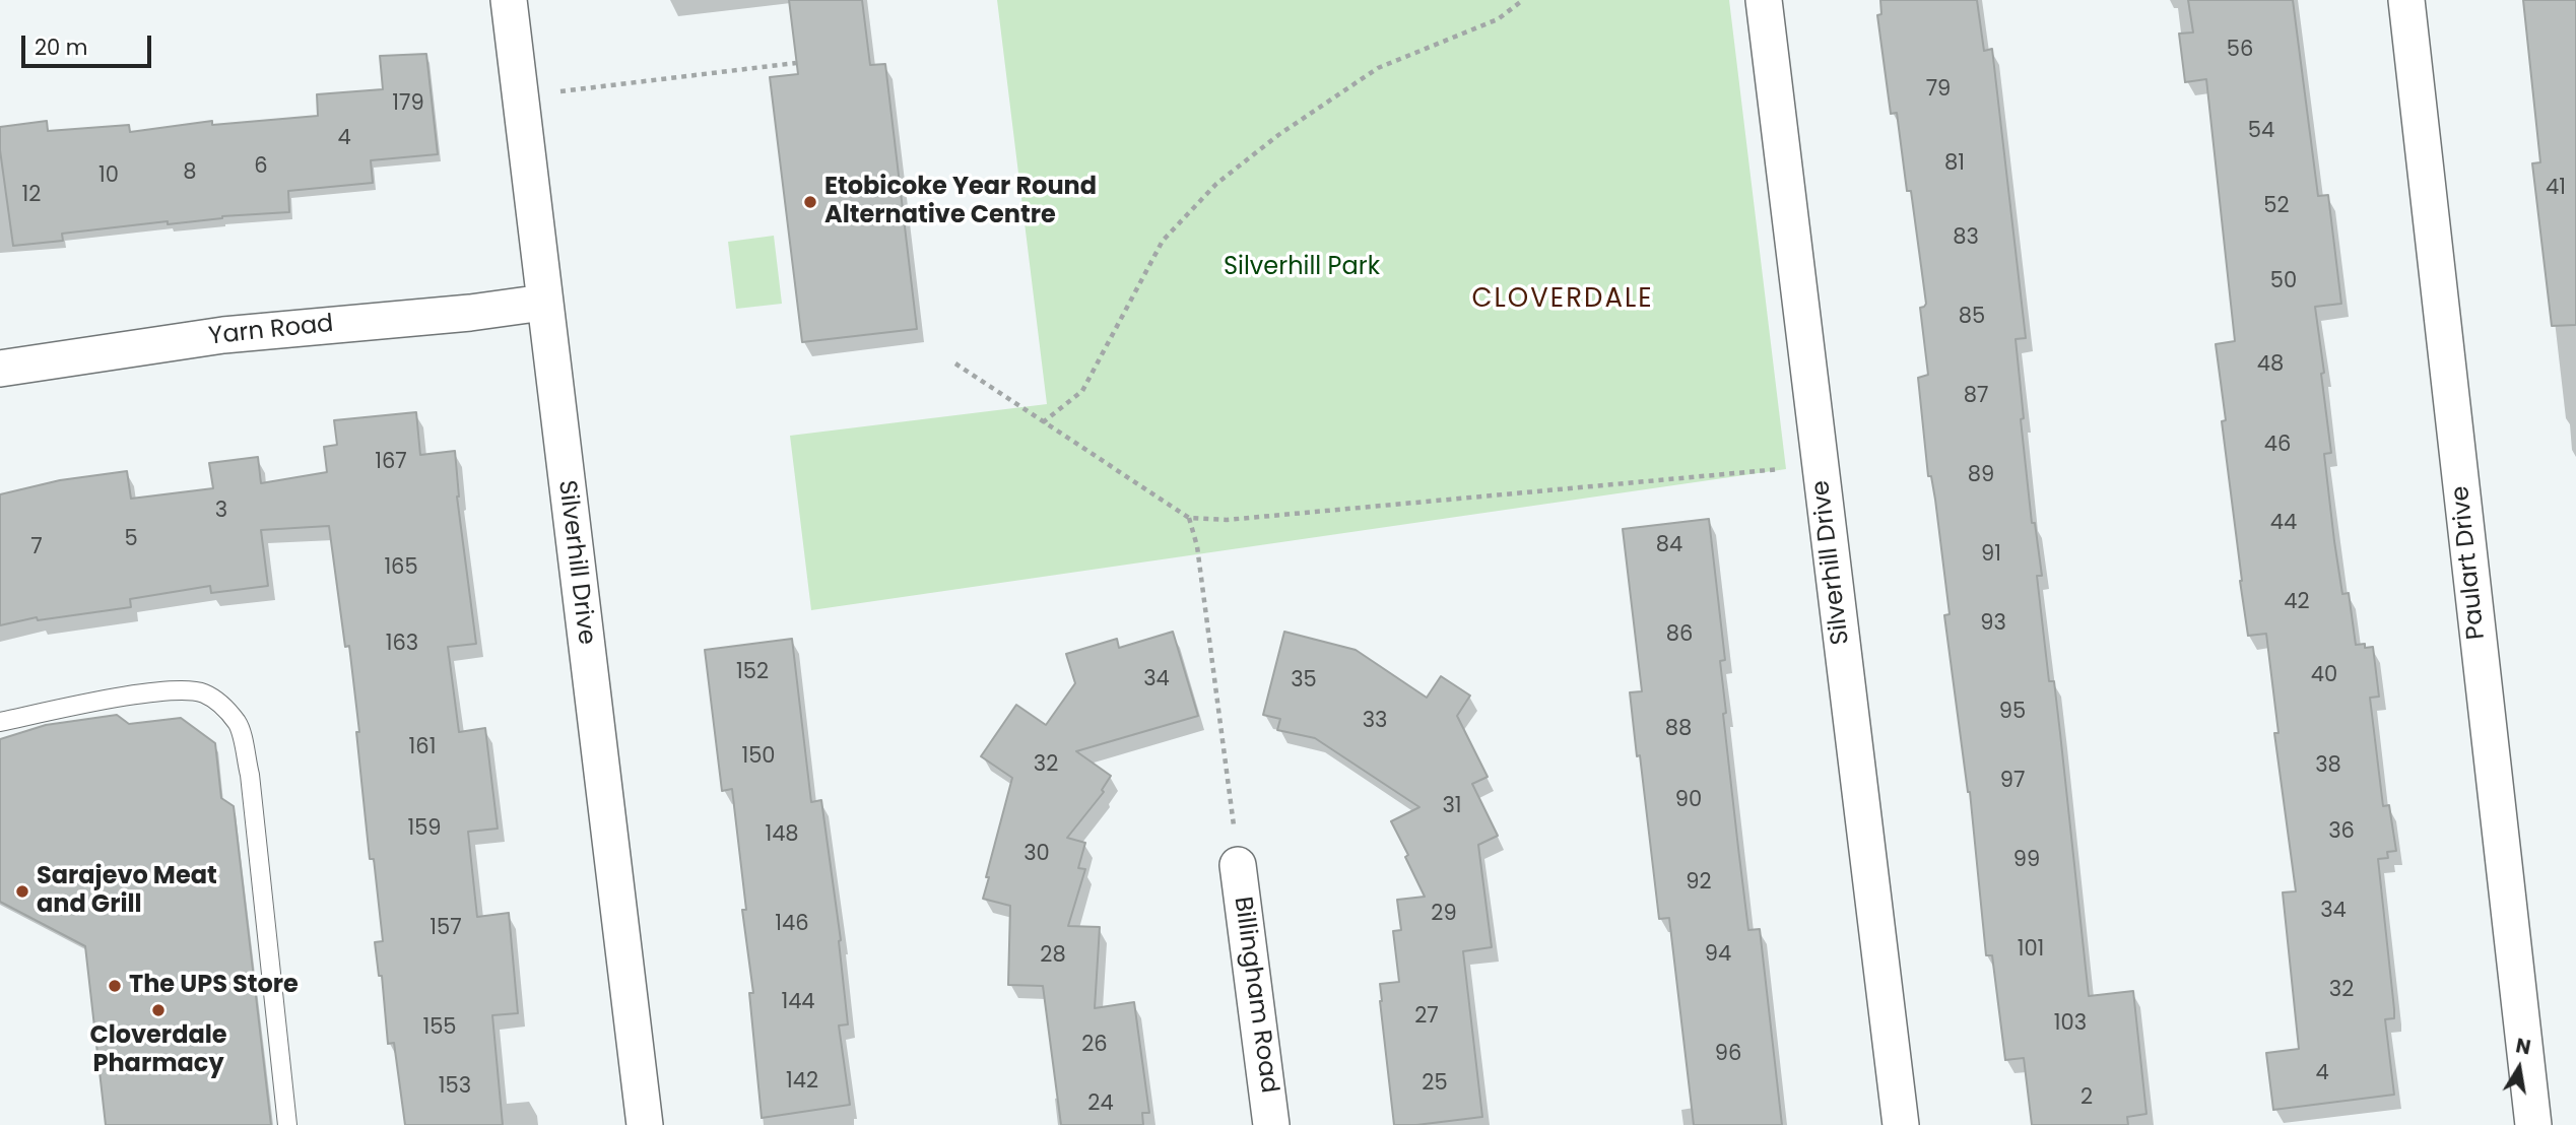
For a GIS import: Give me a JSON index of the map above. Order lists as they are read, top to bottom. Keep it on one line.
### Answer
{"streets":{"street":["Yarn Road","Silverhill Drive","Paulart Drive","Billingham Road"]},"crossings":[["Yarn Road","Silverhill Drive"]],"districts":["CLOVERDALE"],"parks":["Silverhill Park"],"places":["Etobicoke Year Round Alternative Centre","Sarajevo Meat and Grill","The UPS Store","Cloverdale Pharmacy"],"house_numbers":["56","79","179","54","4","81","6","8","10","41","12","52","83","50","85","48","87","46","167","89","3","44","5","84","7","91","165","42","93","86","163","152","40","34","35","95","33","88","161","150","32","38","97","90","31","159","36","148","30","99","92","34","29","146","157","101","94","28","32","144","27","103","155","26","96","4","142","25","153","2","24"],"scale_bar":"20 m","north":"top"}
